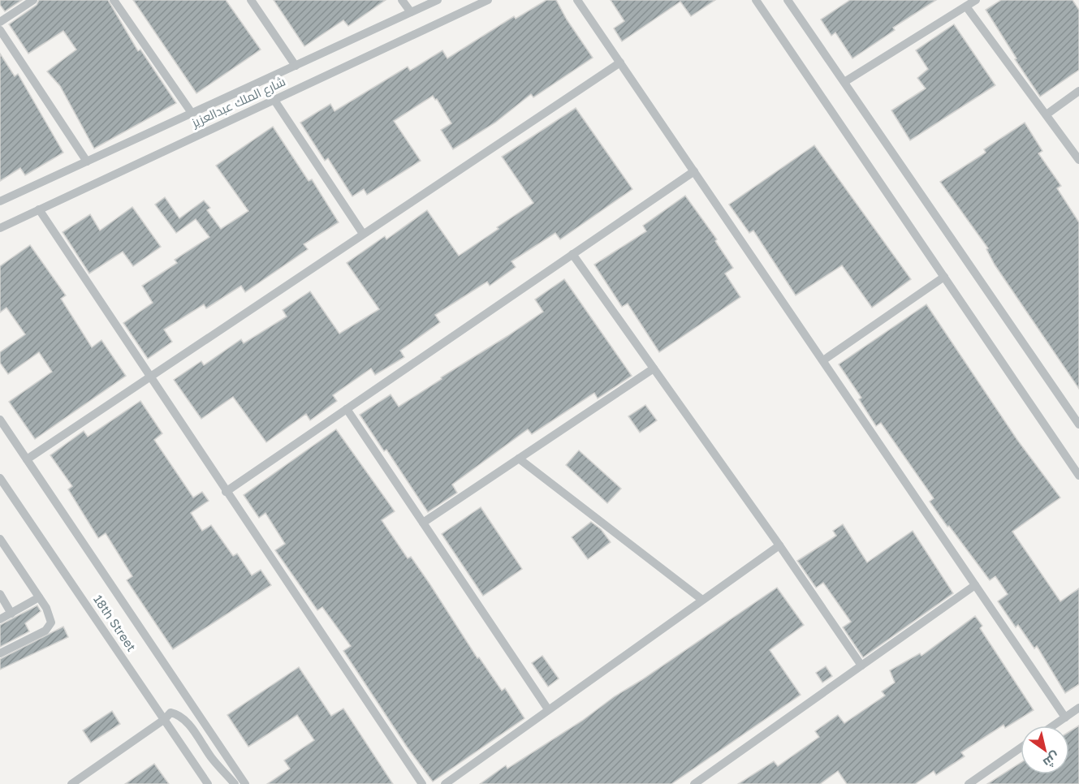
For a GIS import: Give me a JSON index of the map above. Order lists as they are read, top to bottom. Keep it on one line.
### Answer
{"streets":{"street":["شارع الملك عبدالعزيز","18th Street"]},"north":"bottom right"}
